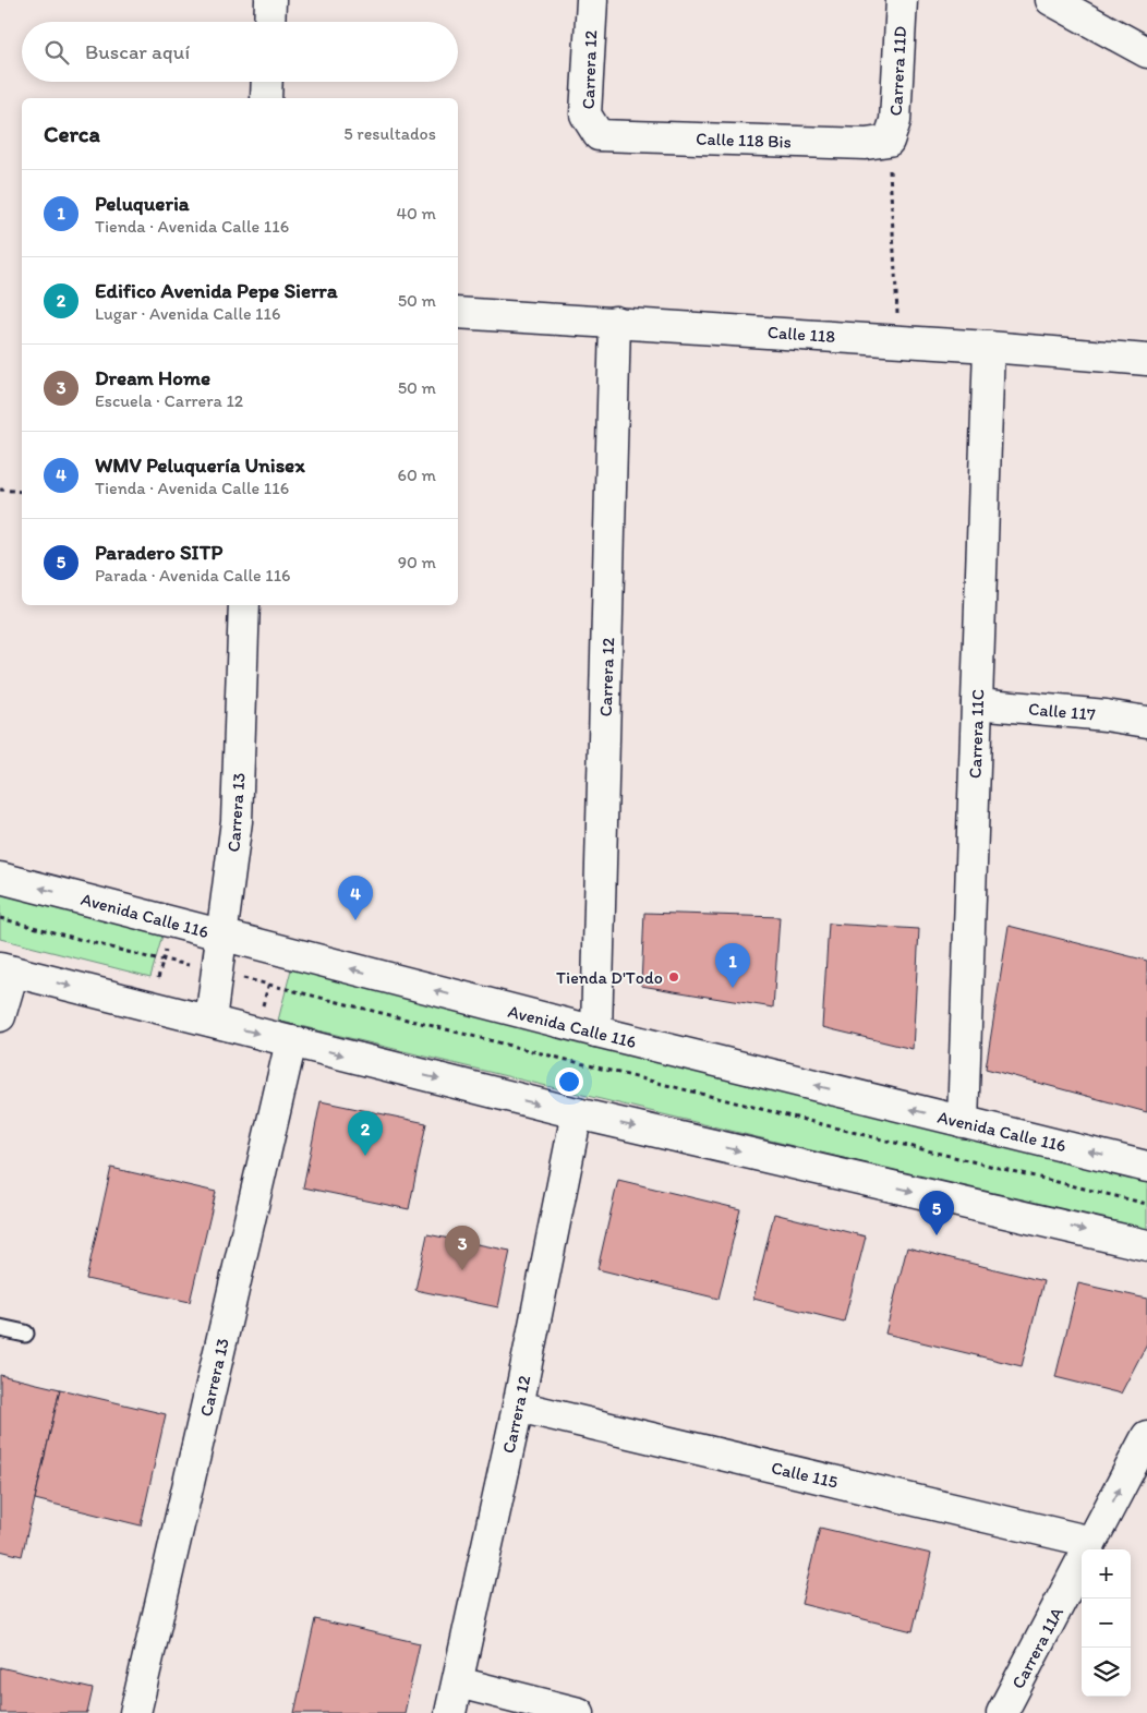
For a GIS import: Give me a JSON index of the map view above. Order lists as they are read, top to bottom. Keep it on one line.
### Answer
{"streets":{"street":["Carrera 12","Carrera 11D","Calle 118 Bis","Calle 118","Calle 117","Carrera 11C","Carrera 13","Avenida Calle 116","Calle 115","Carrera 11A"]},"crossings":[["Carrera 12","Calle 118 Bis"],["Carrera 12","Calle 118"],["Carrera 12","Avenida Calle 116"],["Carrera 12","Calle 115"],["Carrera 11D","Calle 118 Bis"],["Calle 118","Carrera 11C"],["Calle 117","Carrera 11C"],["Carrera 11C","Avenida Calle 116"],["Carrera 13","Avenida Calle 116"],["Calle 115","Carrera 11A"]],"one_way":["Carrera 11A"],"places":["Tienda D'Todo"],"page":{"search":"Buscar aquí","heading":["Cerca","5 resultados"],"list":[{"mark":"1","name":"Peluqueria","note":"Tienda · Avenida Calle 116","value":"40 m"},{"mark":"2","name":"Edifico Avenida Pepe Sierra","note":"Lugar · Avenida Calle 116","value":"50 m"},{"mark":"3","name":"Dream Home","note":"Escuela · Carrera 12","value":"50 m"},{"mark":"4","name":"WMV Peluquería Unisex","note":"Tienda · Avenida Calle 116","value":"60 m"},{"mark":"5","name":"Paradero SITP","note":"Parada · Avenida Calle 116","value":"90 m"}],"pins":["4","1","2","5","3"],"map_buttons":["+","−"]}}
